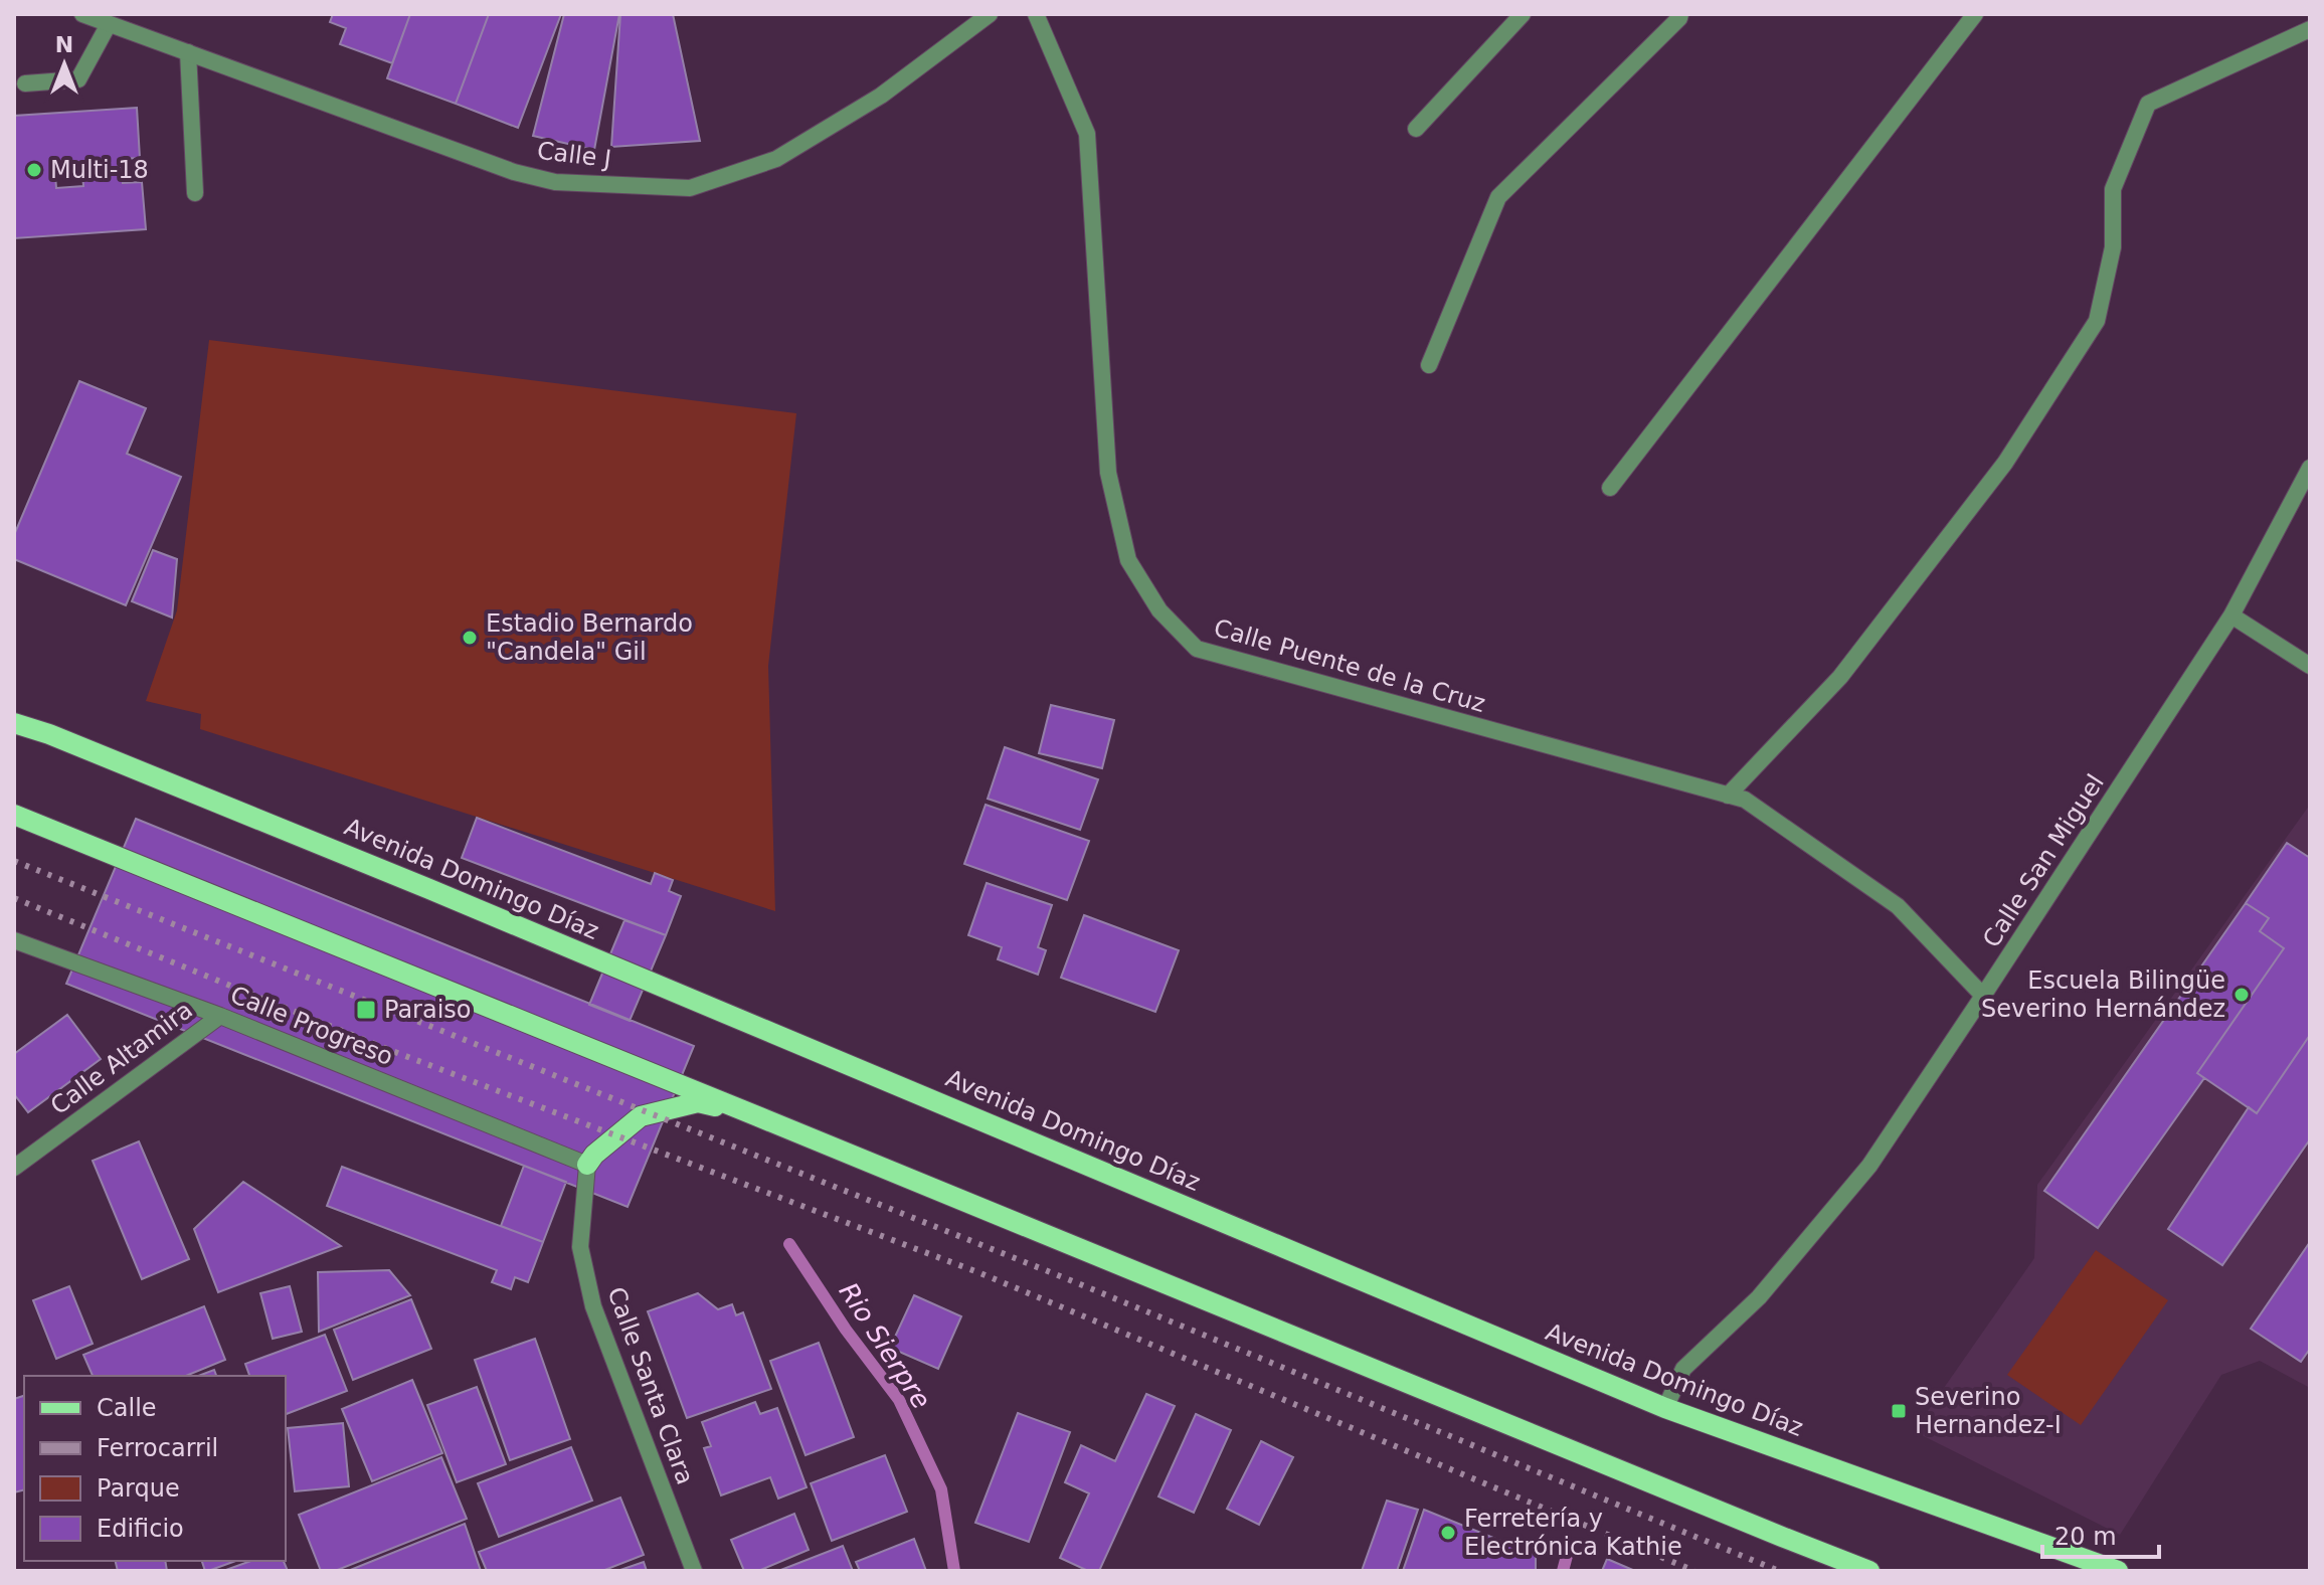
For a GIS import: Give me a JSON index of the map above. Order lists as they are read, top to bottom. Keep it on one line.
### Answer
{"streets":{"main road":["Avenida Domingo Díaz"],"street":["Calle J","Calle Puente de la Cruz","Calle San Miguel","Calle Progreso","Calle Altamira","Calle Santa Clara"]},"crossings":[["Calle Puente de la Cruz","Calle San Miguel"],["Calle San Miguel","Avenida Domingo Díaz"],["Calle Progreso","Calle Altamira"],["Calle Progreso","Calle Santa Clara"]],"water":["Rio Sierpre"],"places":{"other":["Multi-18","Estadio Bernardo \"Candela\" Gil","Escuela Bilingüe Severino Hernández","Ferretería y Electrónica Kathie"],"transit":["Paraiso","Severino Hernandez-I"]},"legend":["Calle","Ferrocarril","Parque","Edificio"],"scale_bar":"20 m","north":"top"}
